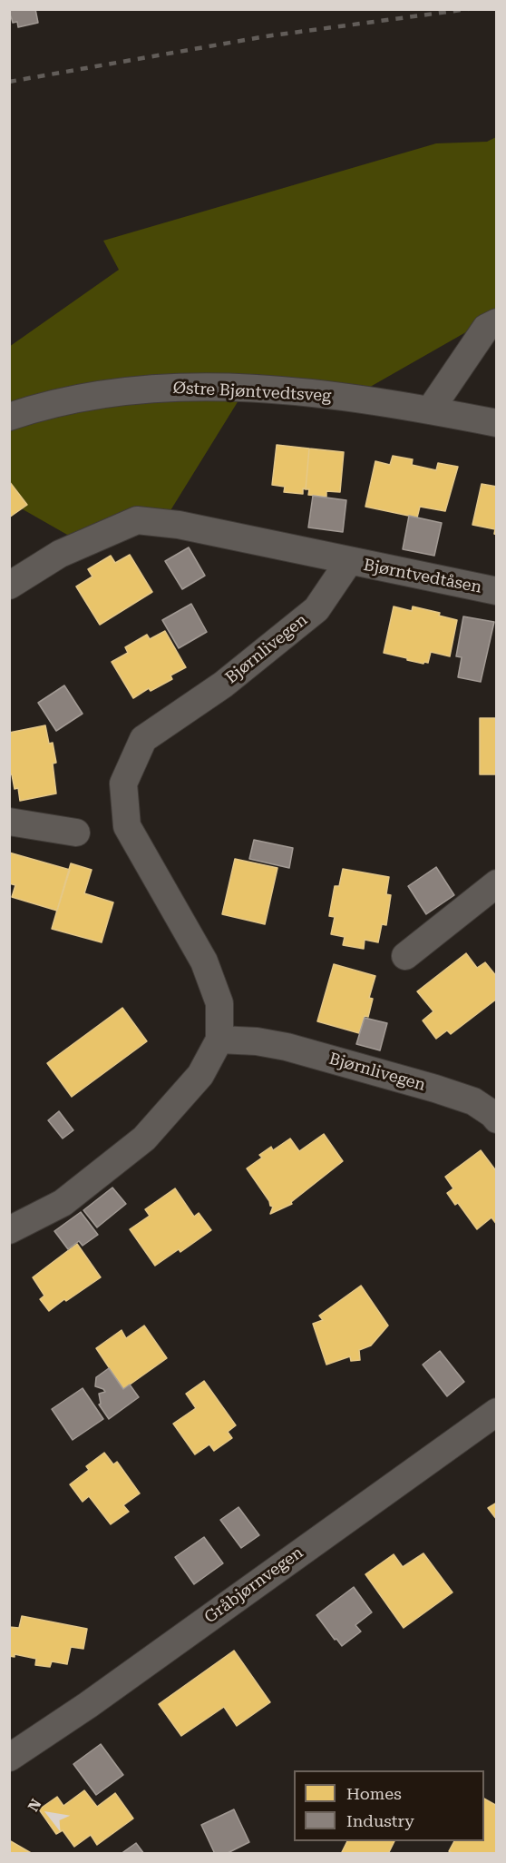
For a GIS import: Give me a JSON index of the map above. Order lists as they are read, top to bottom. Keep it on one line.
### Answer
{"streets":{"street":["Østre Bjøntvedtsveg","Bjørntvedtåsen","Bjørnlivegen","Gråbjørnvegen"]},"crossings":[["Bjørntvedtåsen","Bjørnlivegen"]],"legend":["Homes","Industry"],"north":"top left"}
